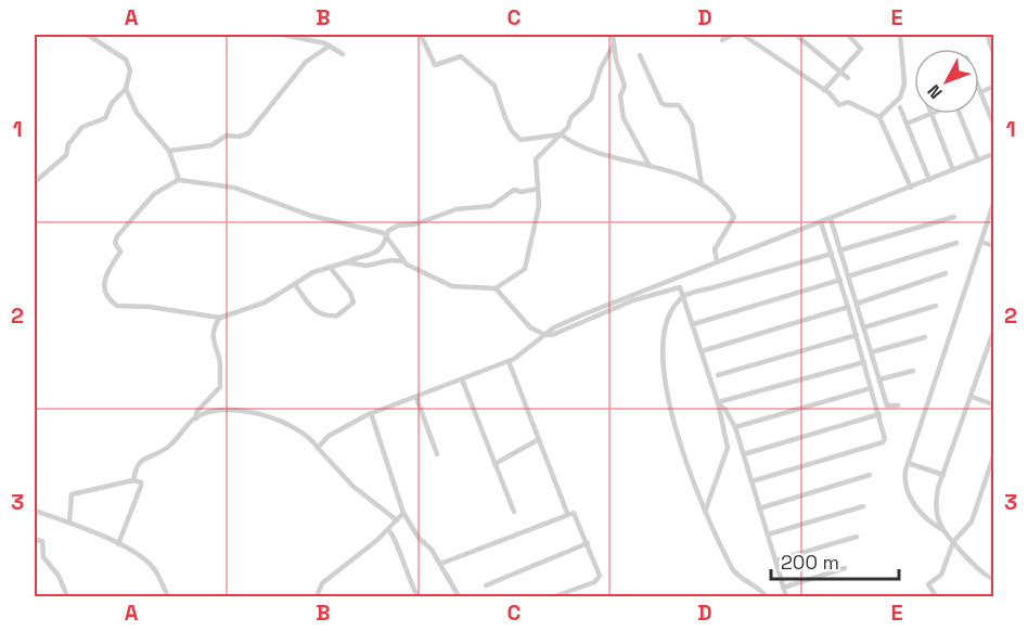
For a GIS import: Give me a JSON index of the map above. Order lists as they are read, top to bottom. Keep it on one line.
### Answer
{"scale_bar":"200 m","north":"bottom left","grid":{"columns":["A","B","C","D","E"],"rows":["1","2","3"]}}
